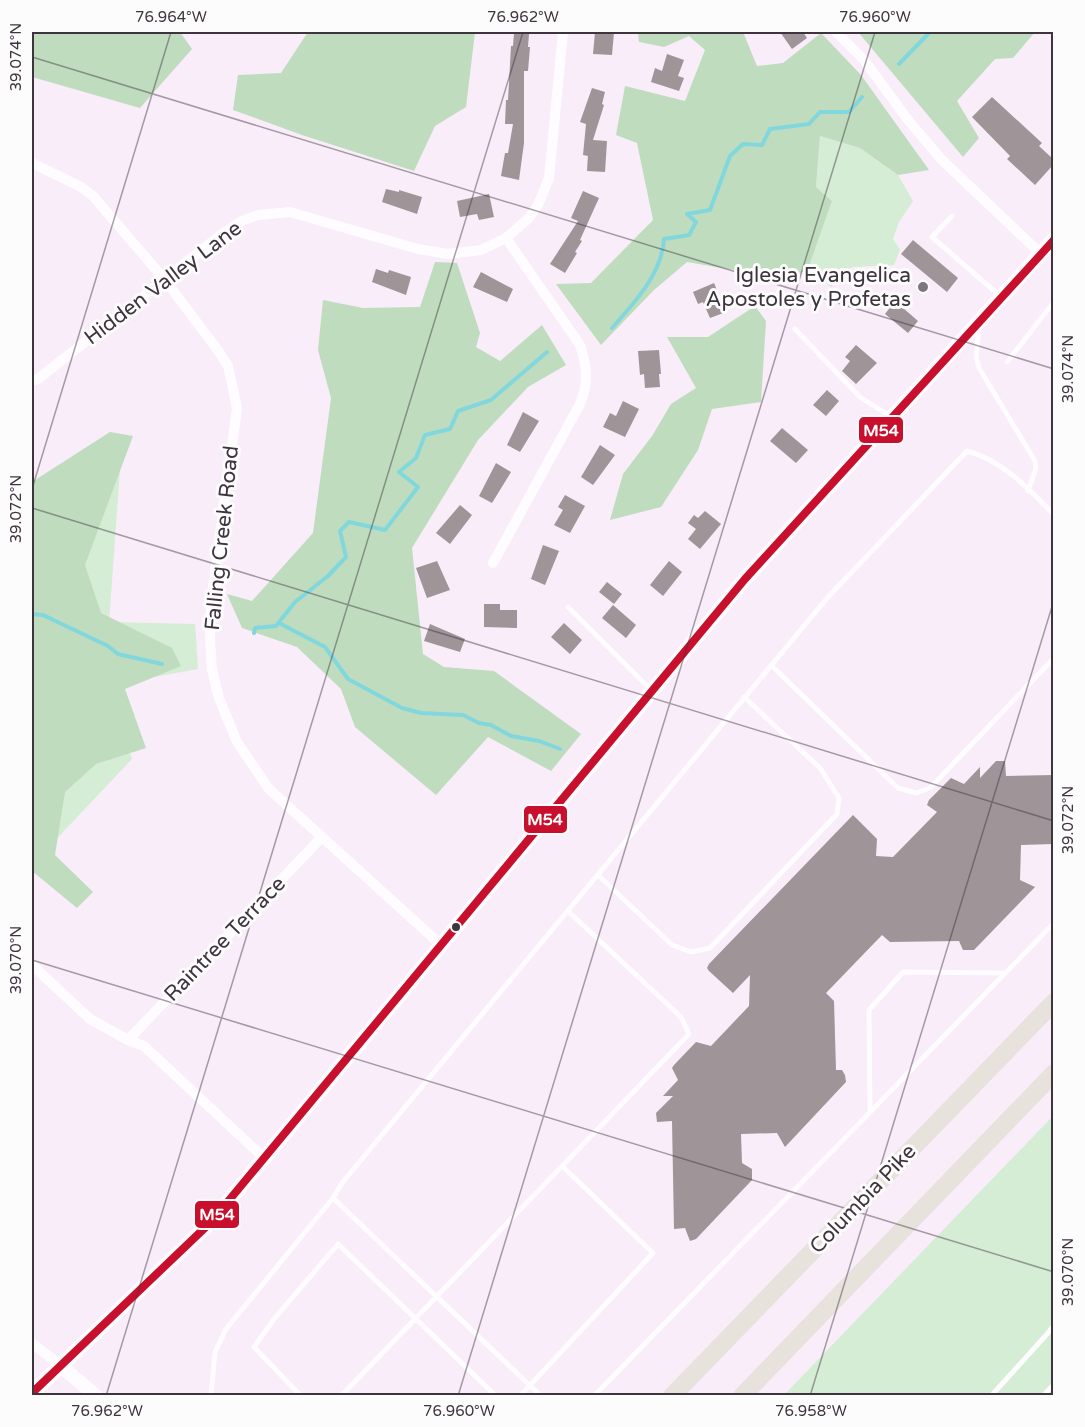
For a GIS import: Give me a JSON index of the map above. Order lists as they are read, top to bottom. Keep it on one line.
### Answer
{"streets":{"highway":["Columbia Pike"],"street":["Hidden Valley Lane","Falling Creek Road","Raintree Terrace"]},"crossings":[["Hidden Valley Lane","Falling Creek Road"],["Falling Creek Road","Raintree Terrace"]],"places":["Iglesia Evangelica Apostoles y Profetas"],"lines":["transit line M54"],"coordinates":["76.964°W","76.962°W","76.960°W","39.074°N","39.072°N","39.070°N","76.958°W"]}
